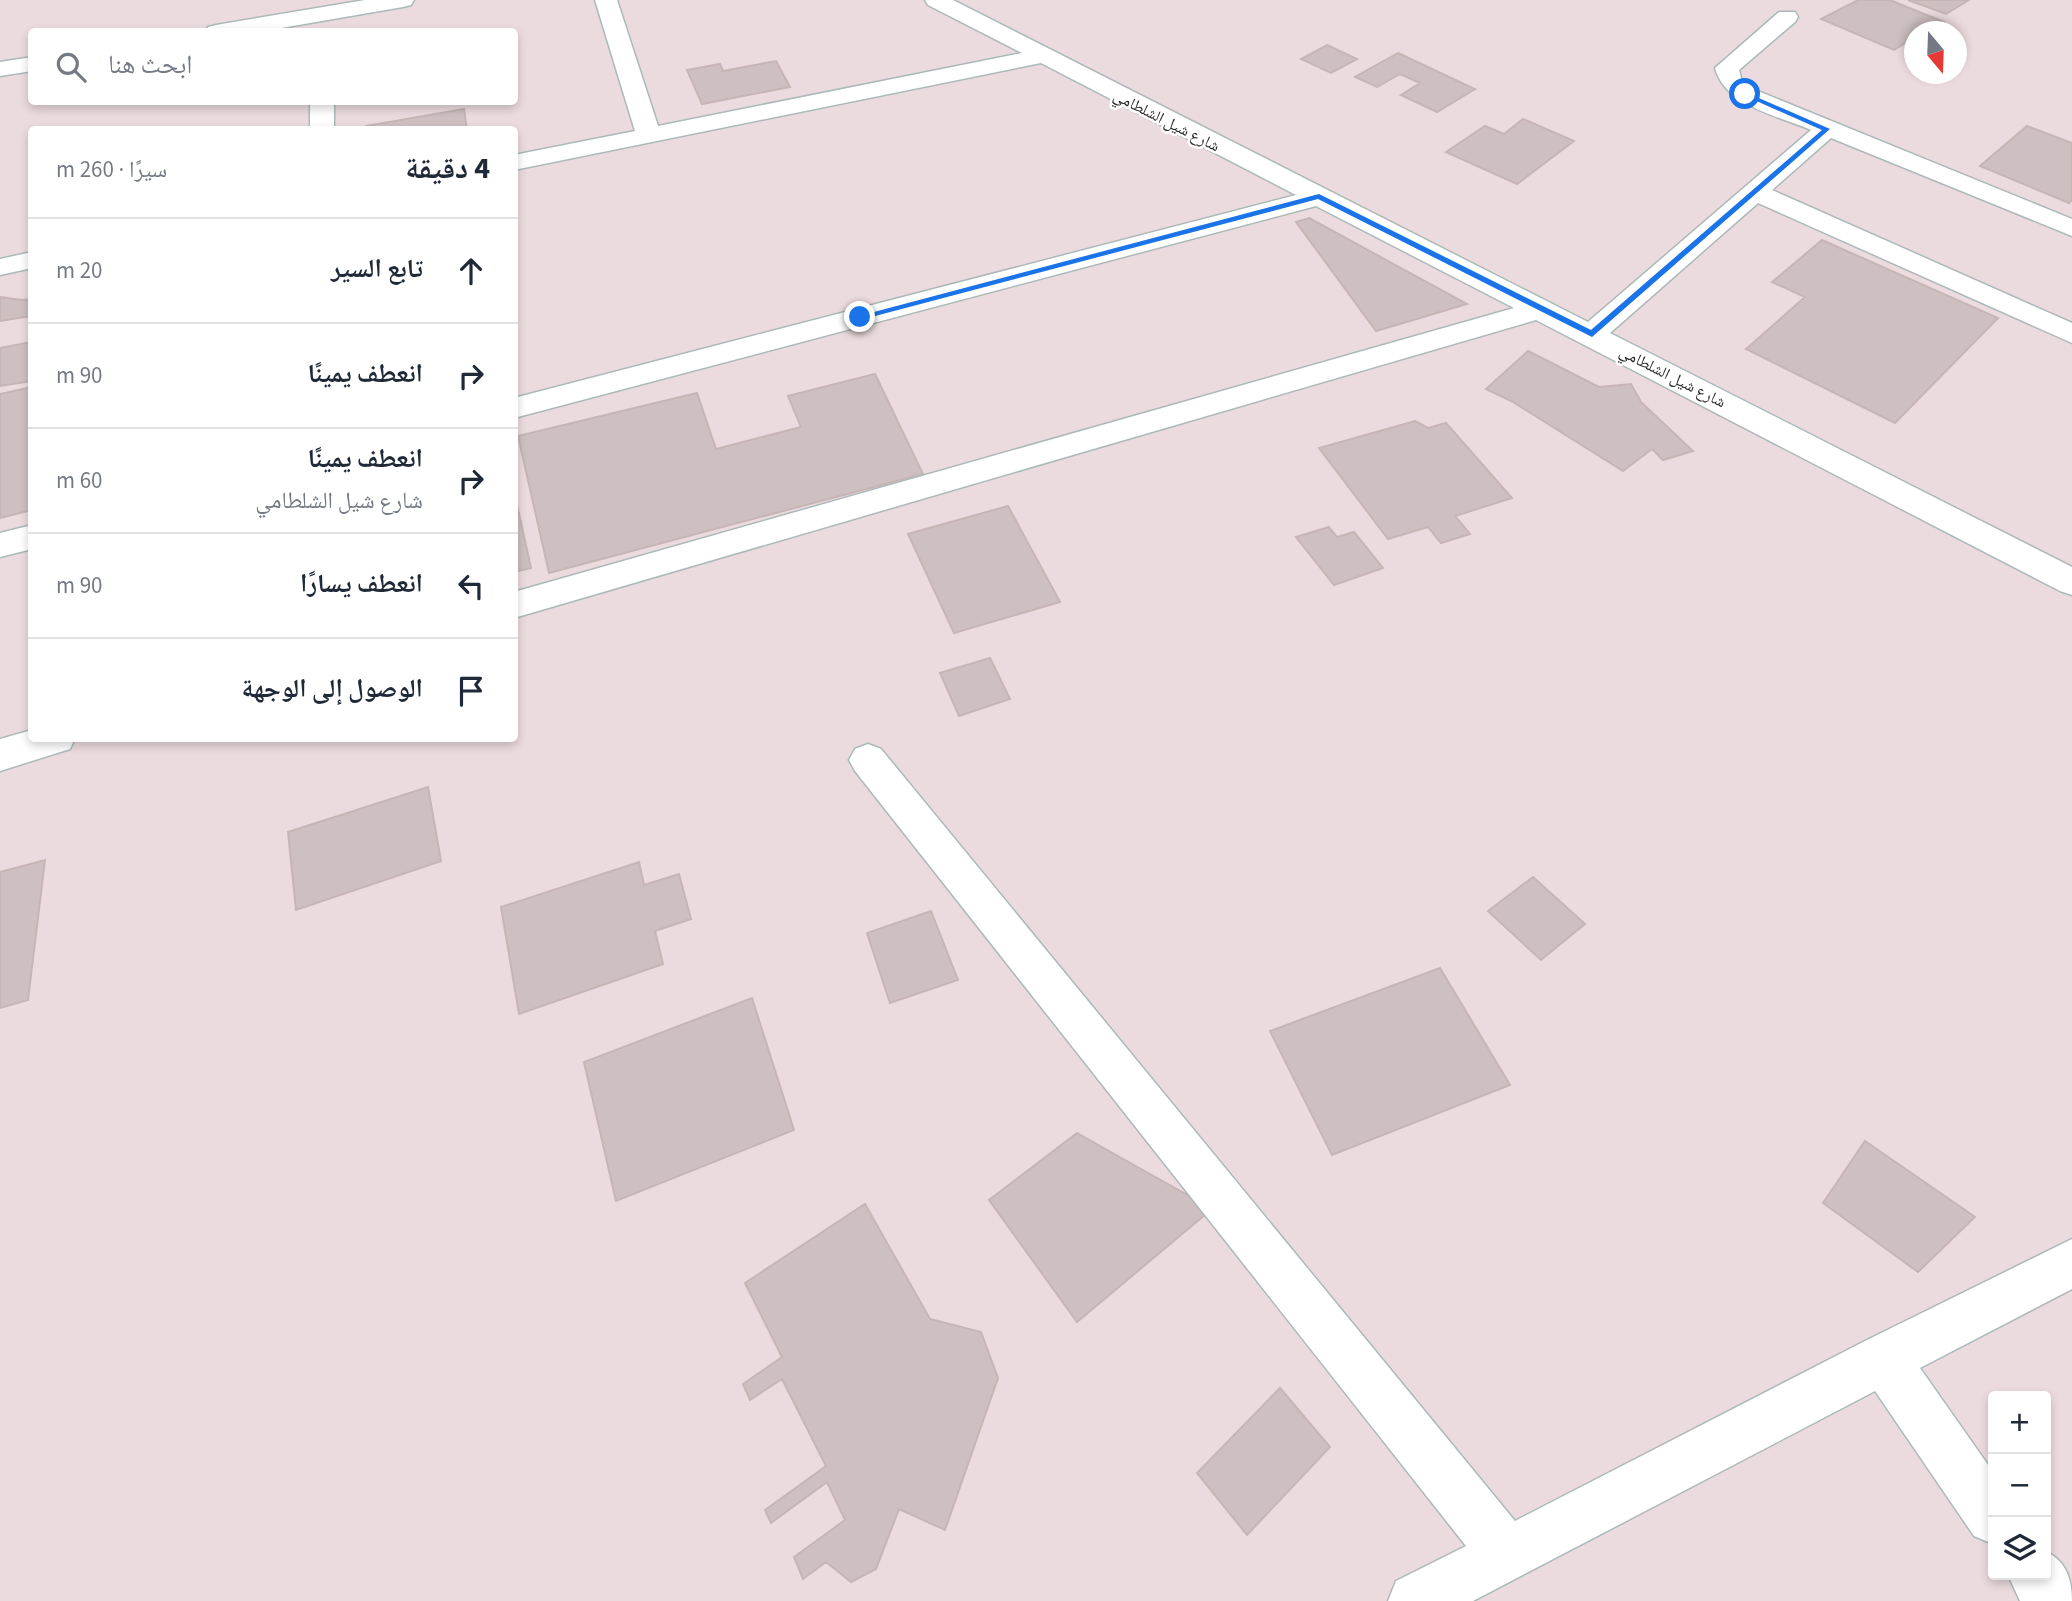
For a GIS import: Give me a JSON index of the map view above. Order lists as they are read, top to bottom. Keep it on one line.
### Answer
{"streets":{"street":["شارع شيل الشلطامي"]},"north":"bottom","page":{"search":"ابحث هنا","heading":["4 دقيقة","سيرًا · 260 m"],"list":[["تابع السير","20 m"],["انعطف يمينًا","90 m"],["انعطف يمينًا","شارع شيل الشلطامي","60 m"],["انعطف يسارًا","90 m"],"الوصول إلى الوجهة"],"map_buttons":["+","−"]}}
